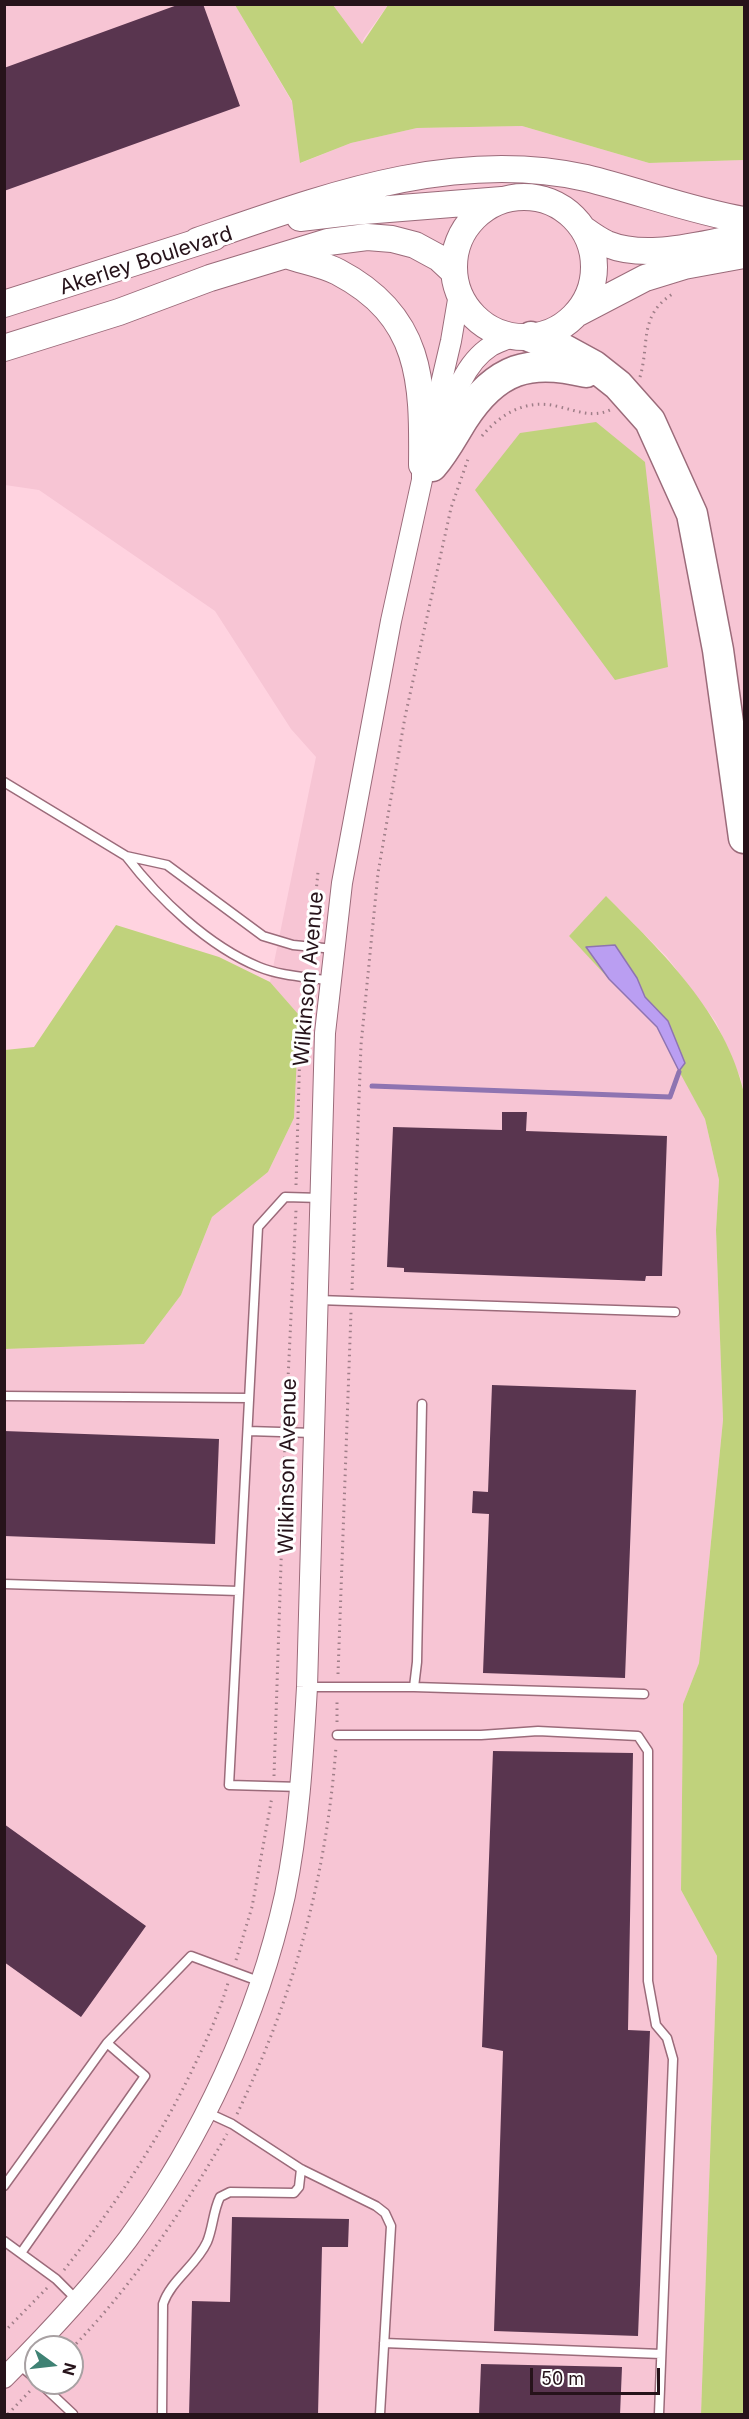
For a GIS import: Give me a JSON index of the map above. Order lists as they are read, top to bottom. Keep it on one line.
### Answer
{"streets":{"main road":["Akerley Boulevard"],"street":["Wilkinson Avenue"]},"crossings":[["Akerley Boulevard","Wilkinson Avenue"]],"scale_bar":"50 m","north":"right"}
